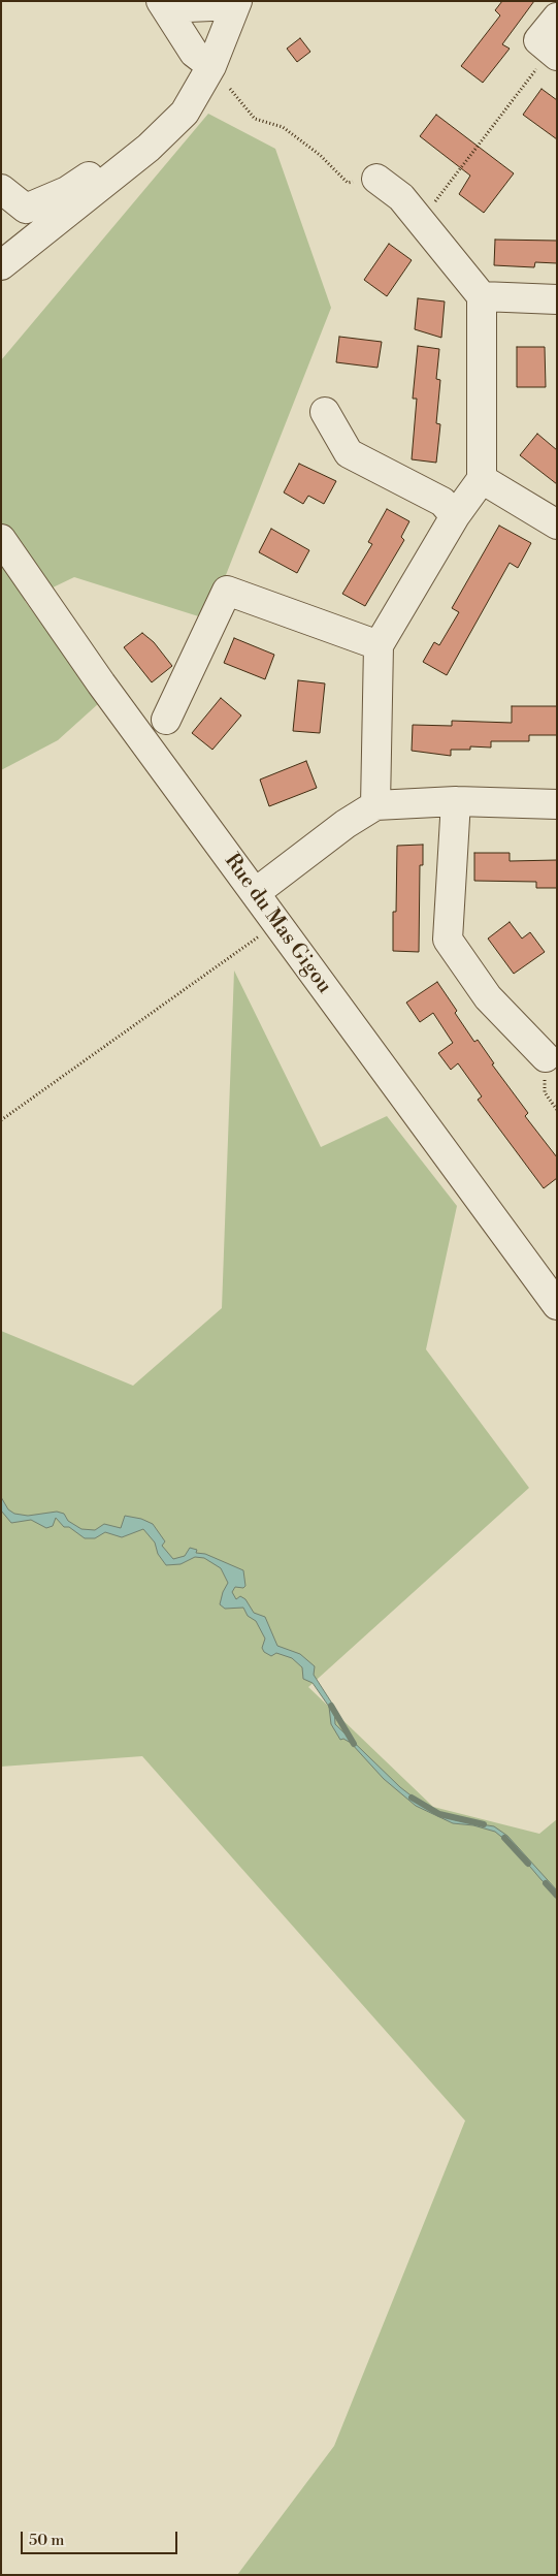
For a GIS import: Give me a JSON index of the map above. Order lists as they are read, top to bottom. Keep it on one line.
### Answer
{"streets":{"street":["Rue du Mas Gigou"]},"scale_bar":"50 m"}
